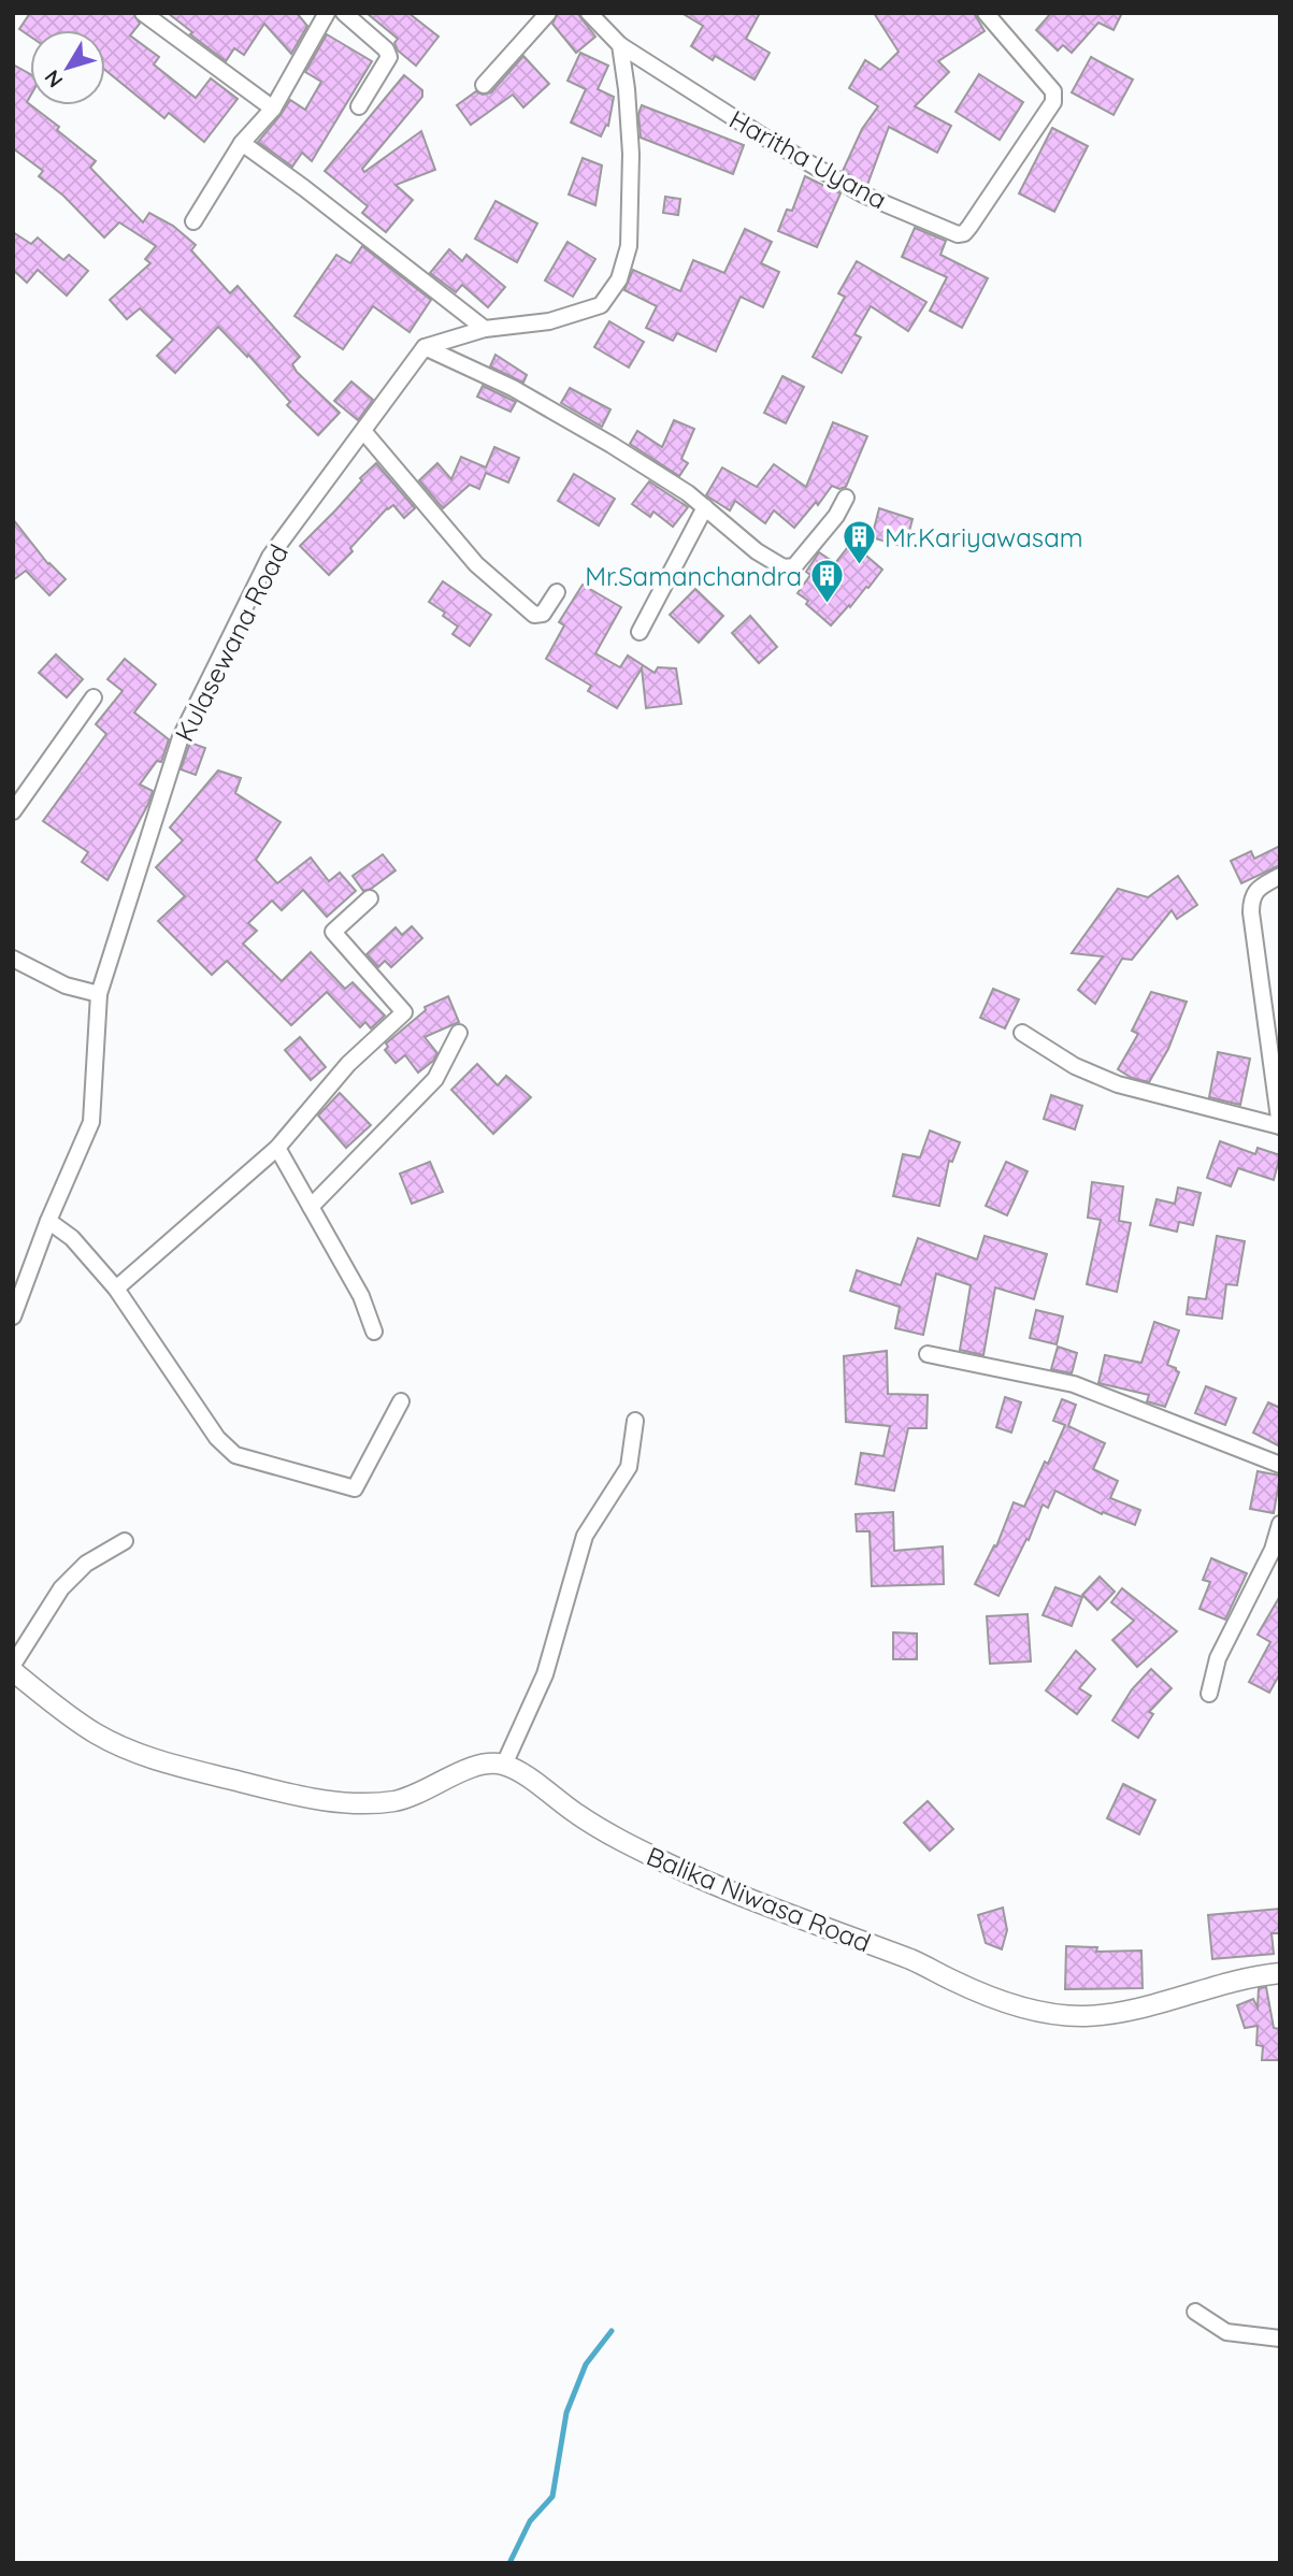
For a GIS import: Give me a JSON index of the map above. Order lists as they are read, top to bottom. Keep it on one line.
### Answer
{"streets":{"street":["Haritha Uyana","Kulasewana Road","Balika Niwasa Road"]},"places":{"building":["Mr.Kariyawasam","Mr.Samanchandra"]},"north":"bottom left"}
